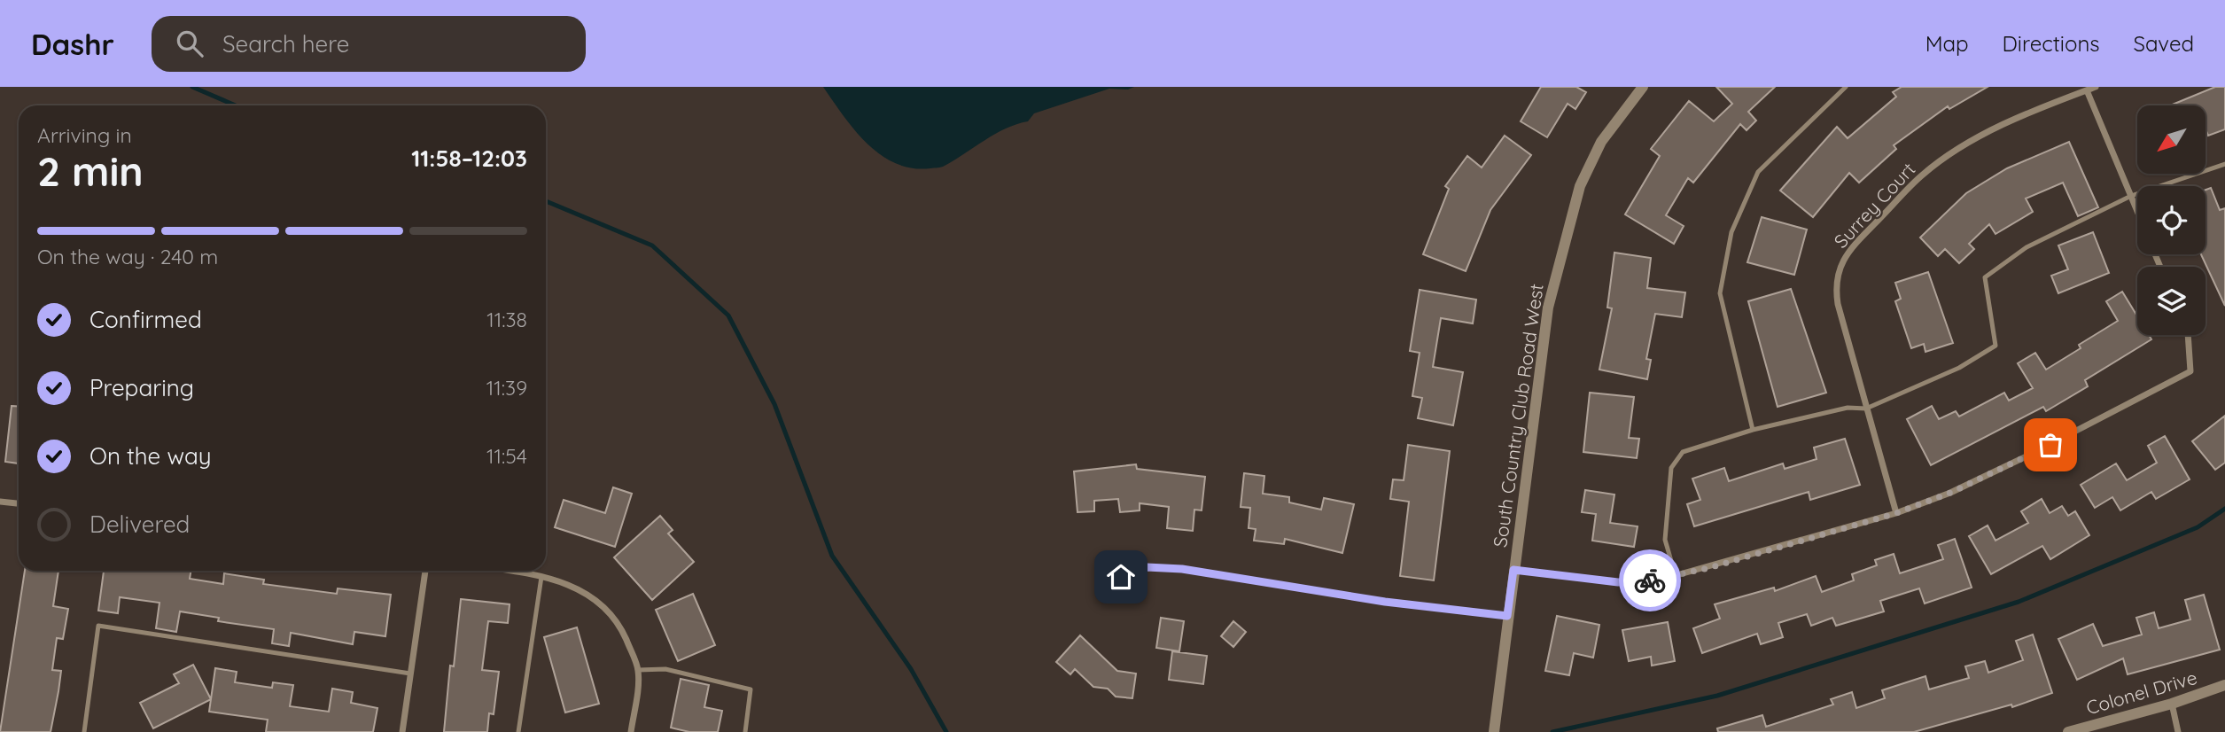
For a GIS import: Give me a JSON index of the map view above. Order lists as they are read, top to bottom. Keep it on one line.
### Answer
{"streets":{"street":["Surrey Court","South Country Club Road West","Colonel Drive"]},"north":"bottom left","page":{"header":"Dashr","search":"Search here","nav":["Map","Directions","Saved"],"heading":["2 min","Arriving in","11:58–12:03"],"bar":"On the way · 240 m","list":[["Confirmed","11:38"],["Preparing","11:39"],["On the way","11:54"],"Delivered"]}}
